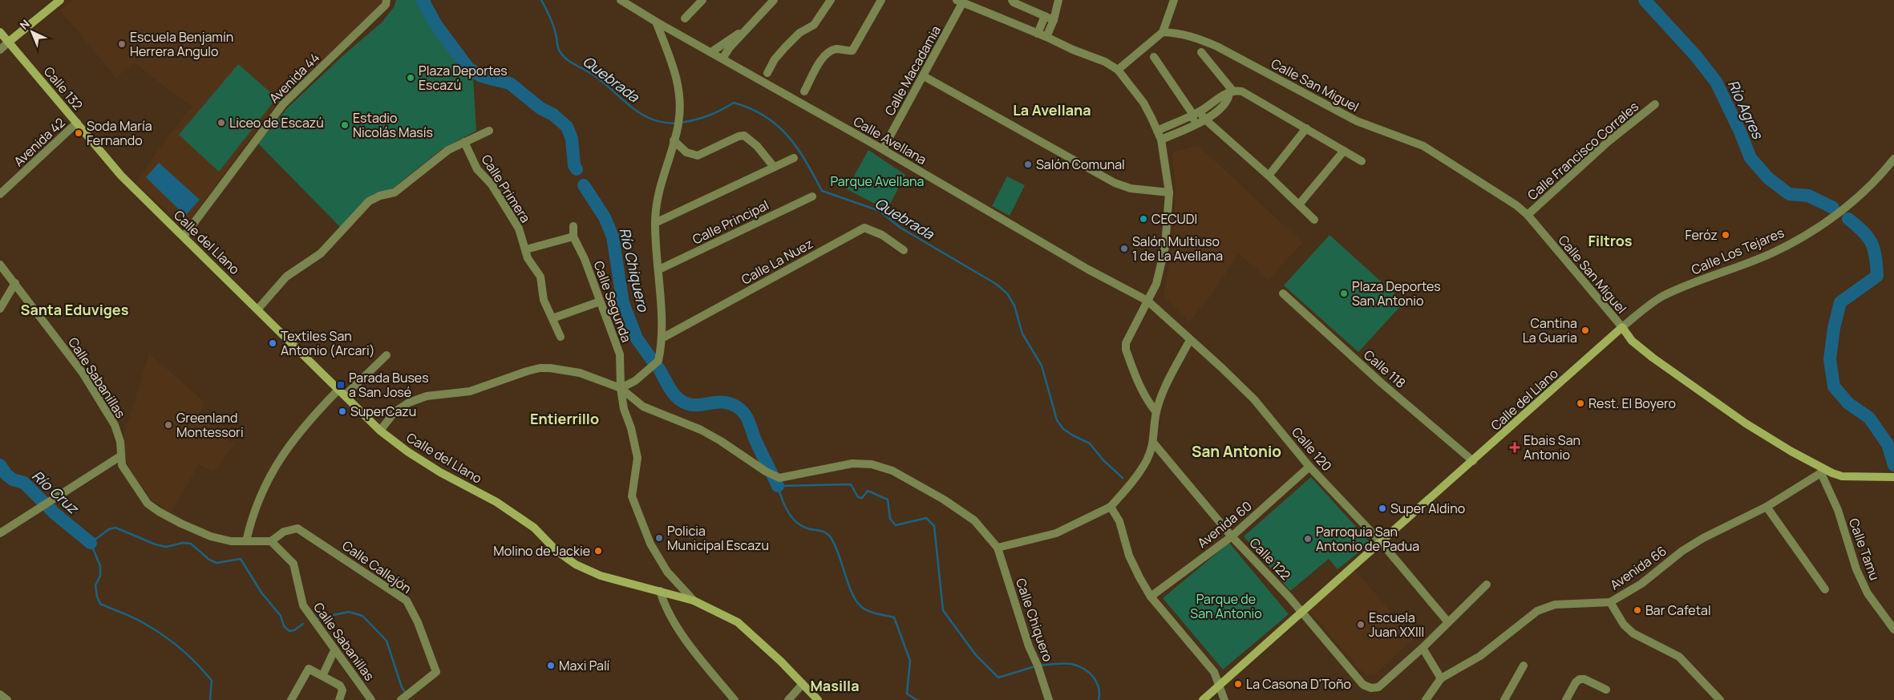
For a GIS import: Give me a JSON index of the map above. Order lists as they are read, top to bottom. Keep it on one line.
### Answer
{"streets":{"main road":["Calle 132","Calle del Llano"],"street":["Calle Macadamia","Avenida 44","Calle San Miguel","Calle Avellana","Avenida 42","Calle Francisco Corrales","Calle Primera","Calle Principal","Calle Los Tejares","Calle La Nuez","Calle Segunda","Calle 118","Calle Sabanillas","Calle 120","Avenida 60","Calle Tamu","Calle 122","Calle Callejón","Avenida 66","Calle Chiquero"]},"crossings":[["Calle Macadamia","Calle Avellana"],["Avenida 44","Calle del Llano"],["Calle San Miguel","Calle Francisco Corrales"],["Calle San Miguel","Calle del Llano"],["Calle San Miguel","Calle Los Tejares"],["Calle 132","Avenida 42"],["Calle 132","Calle del Llano"],["Calle Avellana","Calle 120"],["Avenida 42","Calle del Llano"],["Calle del Llano","Calle Los Tejares"],["Calle del Llano","Calle Segunda"],["Calle del Llano","Calle 118"],["Calle del Llano","Calle 120"],["Calle del Llano","Calle 122"],["Calle Sabanillas","Calle Callejón"],["Calle 120","Avenida 60"],["Avenida 60","Calle 122"],["Calle Tamu","Avenida 66"]],"districts":["La Avellana","Filtros","Santa Eduviges","Entierrillo","San Antonio","Masilla"],"water":["Quebrada","Río Agres","Río Chiquero","Río Cruz"],"parks":["Parque Avellana","Parque de San Antonio"],"places":{"other":["Escuela Benjamín Herrera Angulo","Plaza Deportes Escazú","Liceo de Escazú","Estadio Nicolás Masís","Soda María Fernando","Salón Comunal","CECUDI","Feróz","Salón Multiuso 1 de La Avellana","Plaza Deportes San Antonio","Cantina La Guaria","Textiles San Antonio (Arcari)","Rest. El Boyero","SuperCazu","Greenland Montessori","Super Aldino","Policia Municipal Escazu","Parroquia San Antonio de Padua","Molino de Jackie","Bar Cafetal","Escuela Juan XXIII","Maxi Palí","La Casona D'Toño"],"transit":["Parada Buses a San José"],"health":["Ebais San Antonio"]},"north":"top left"}
